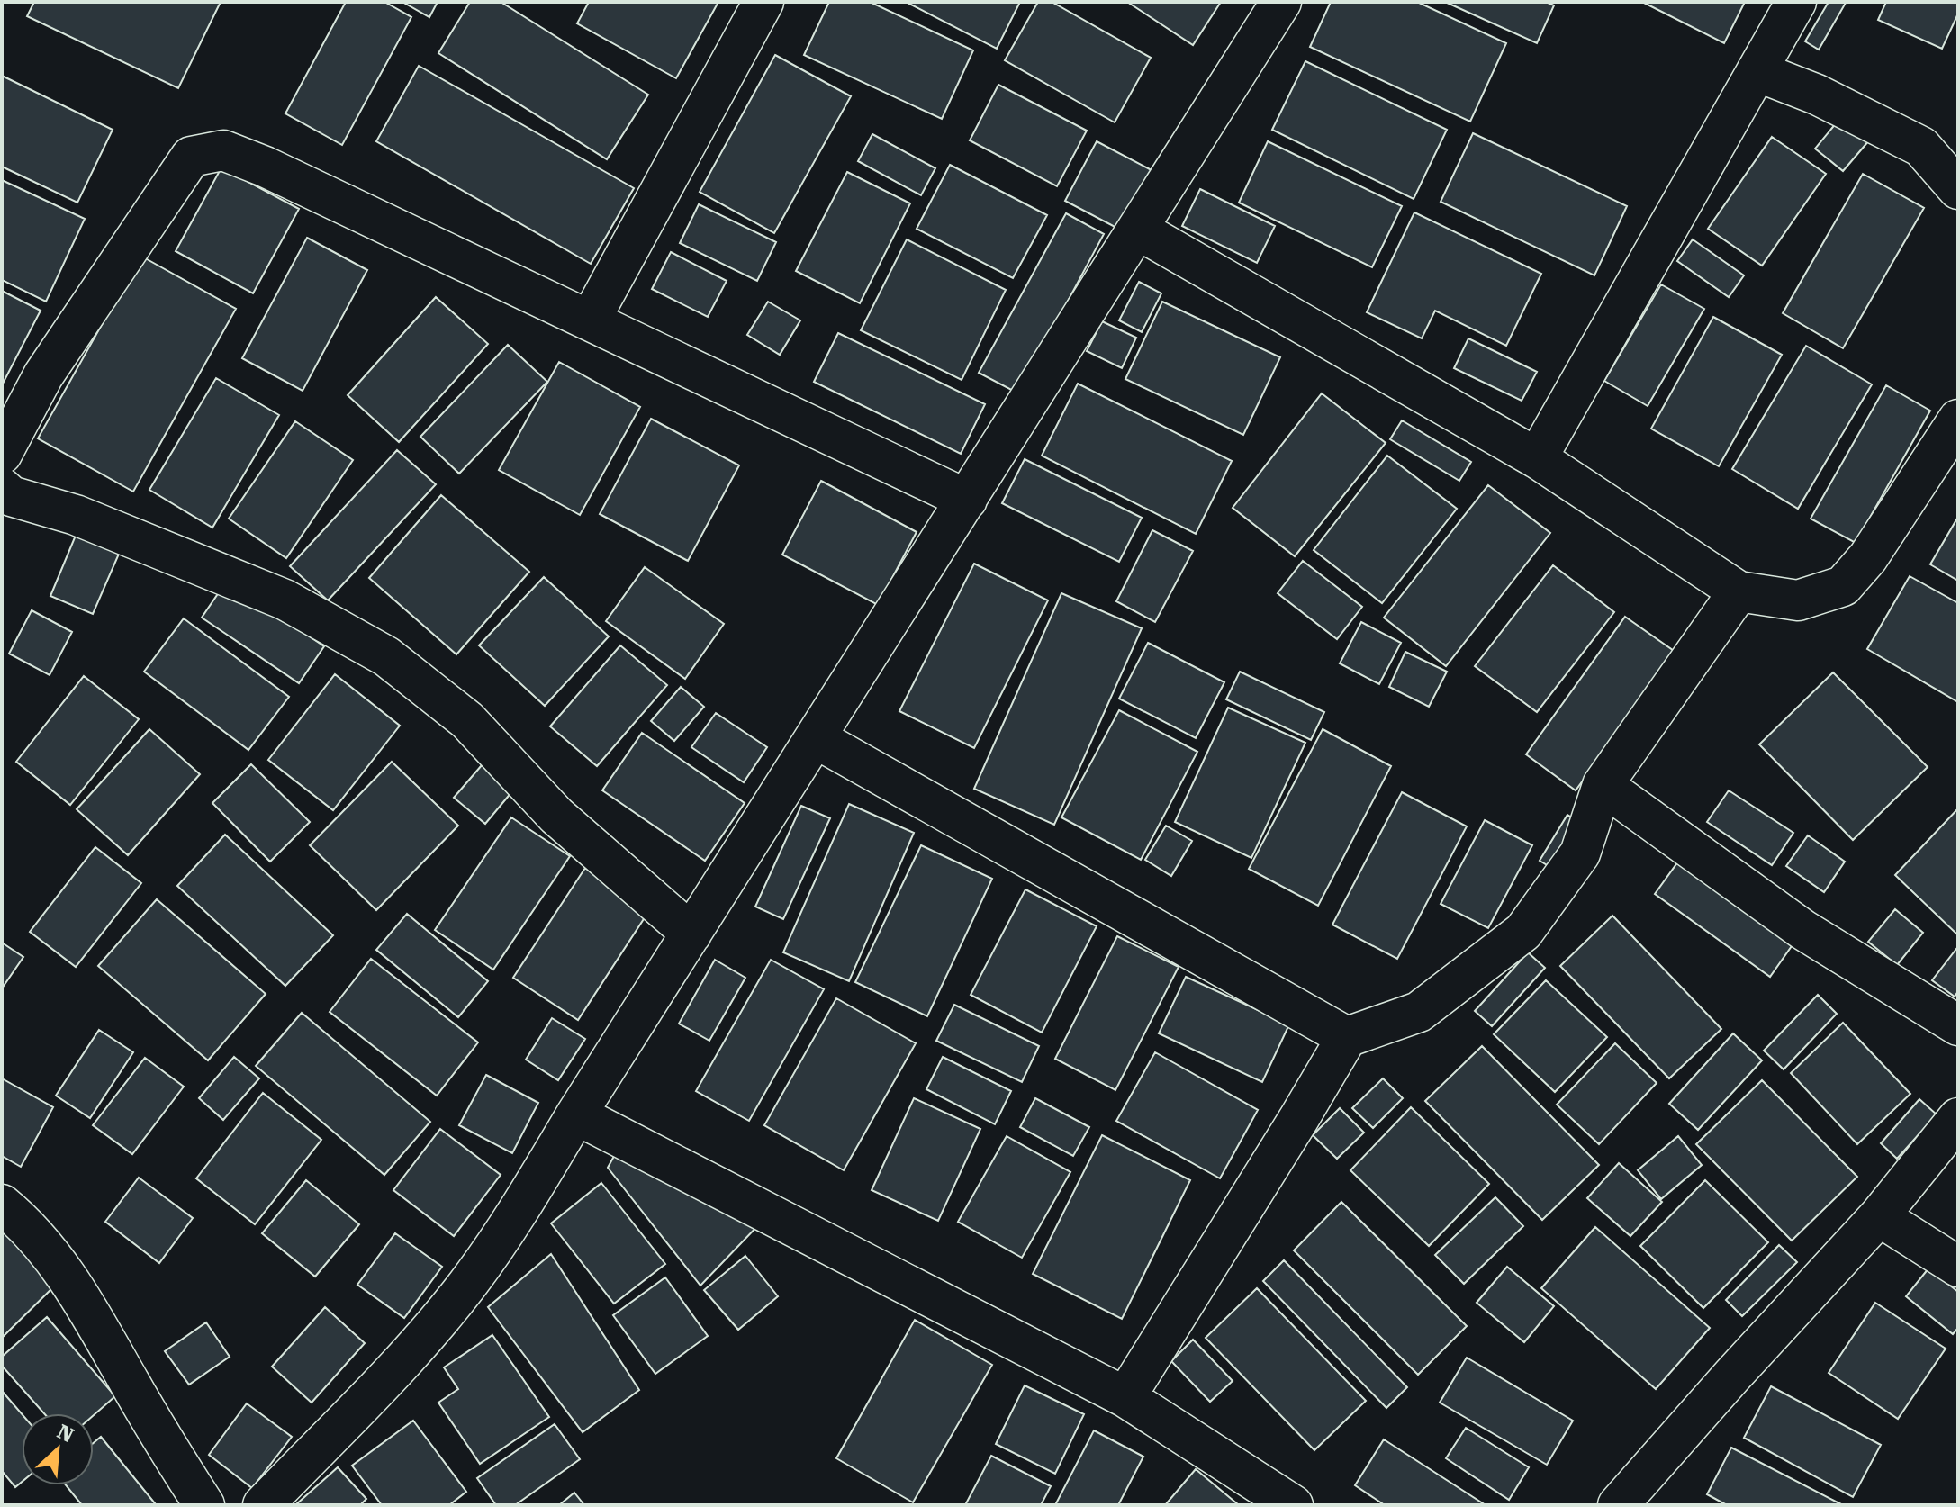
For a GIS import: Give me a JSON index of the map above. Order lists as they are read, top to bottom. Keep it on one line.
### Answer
{"north":"top right"}
